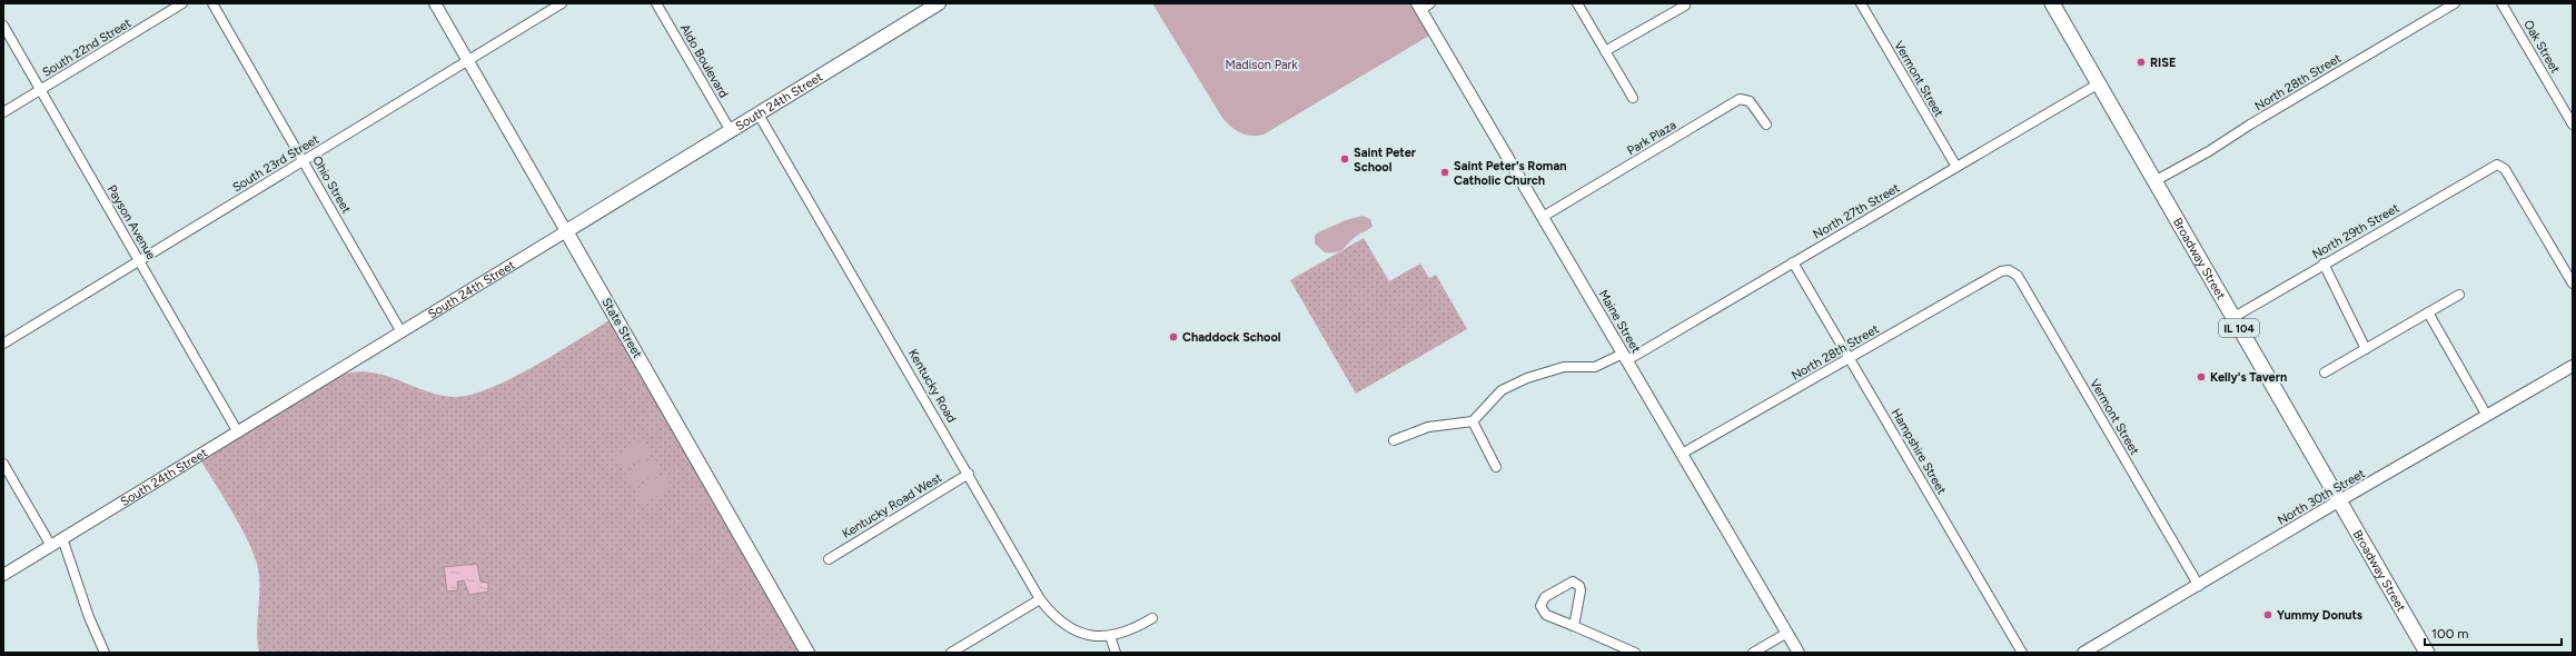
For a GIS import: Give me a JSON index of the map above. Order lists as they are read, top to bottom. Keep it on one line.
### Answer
{"streets":{"main road":["South 24th Street","Broadway Street","State Street","IL 104"],"street":["Oak Street","South 22nd Street","Aldo Boulevard","Vermont Street","North 28th Street","Park Plaza","South 23rd Street","Ohio Street","North 27th Street","Payson Avenue","North 29th Street","Maine Street","Kentucky Road","Hampshire Street","North 30th Street","Kentucky Road West"]},"crossings":[["South 22nd Street","Payson Avenue"],["Aldo Boulevard","South 24th Street"],["Vermont Street","North 28th Street"],["Vermont Street","North 27th Street"],["Vermont Street","North 30th Street"],["North 28th Street","Broadway Street"],["North 28th Street","Maine Street"],["North 28th Street","Hampshire Street"],["South 24th Street","Ohio Street"],["South 24th Street","Payson Avenue"],["South 24th Street","State Street"],["South 24th Street","Kentucky Road"],["Park Plaza","Maine Street"],["South 23rd Street","Ohio Street"],["South 23rd Street","Payson Avenue"],["South 23rd Street","State Street"],["North 27th Street","Broadway Street"],["North 27th Street","Maine Street"],["North 27th Street","Hampshire Street"],["North 29th Street","Broadway Street"],["Broadway Street","North 30th Street"],["Kentucky Road","Kentucky Road West"]],"parks":["Madison Park"],"places":["RISE","Saint Peter School","Saint Peter's Roman Catholic Church","Chaddock School","Kelly's Tavern","Yummy Donuts"],"scale_bar":"100 m"}
